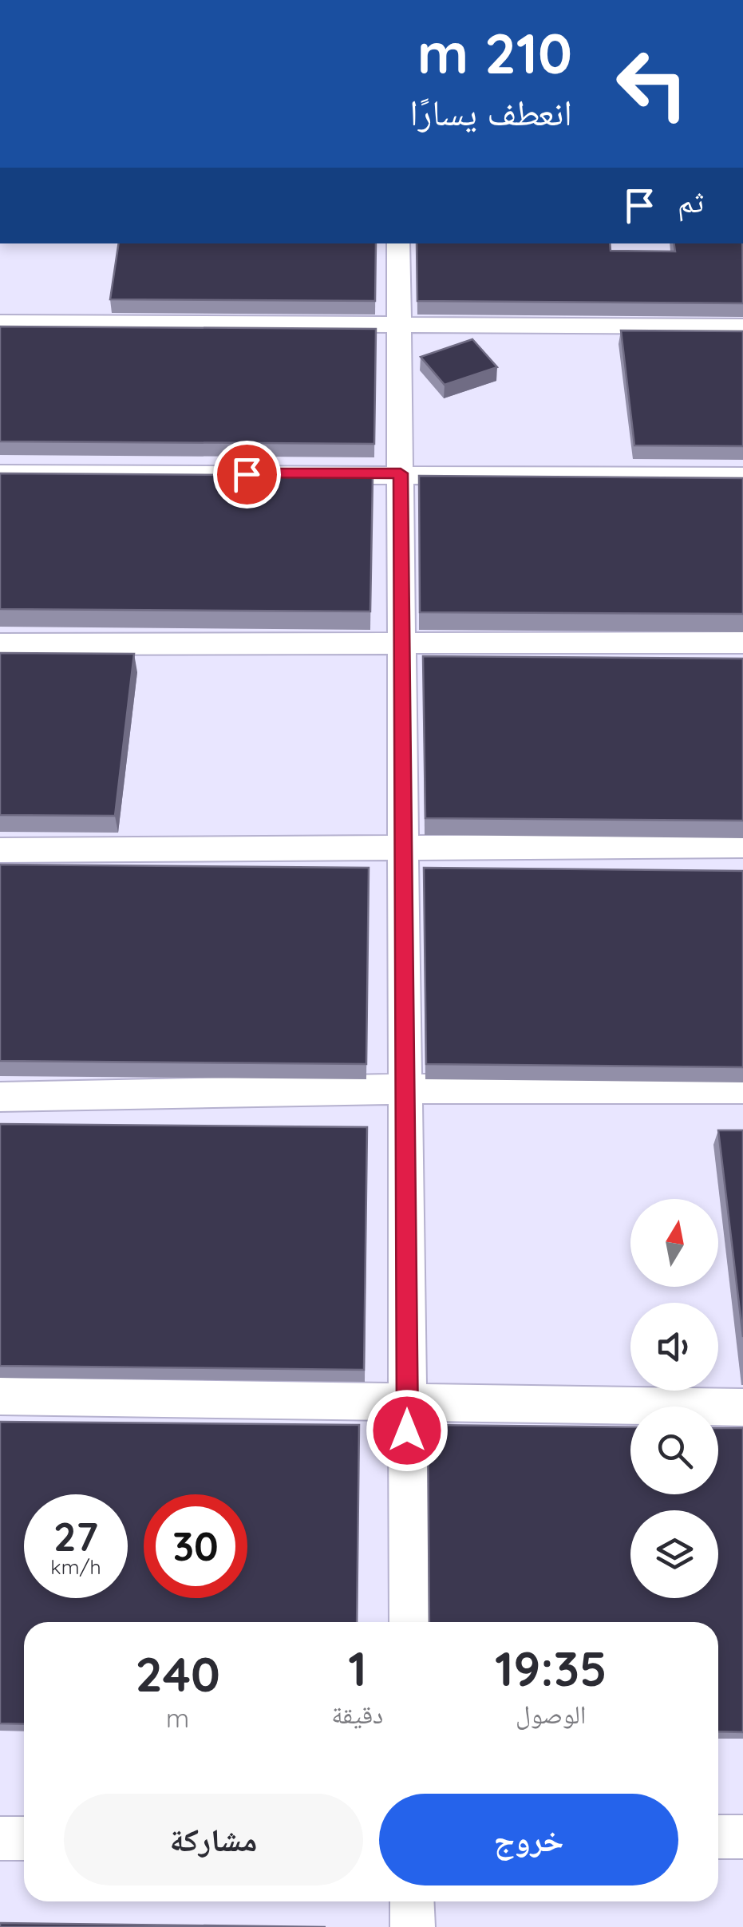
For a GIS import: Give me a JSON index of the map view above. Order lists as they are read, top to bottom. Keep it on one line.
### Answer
{"north":"top","page":{"turn":["210 m","انعطف يسارًا"],"then":"ثم","speed":"27 km/h","limit":"30","eta":["19:35","الوصول","1","دقيقة","240","m"],"buttons":["خروج","مشاركة"]}}
